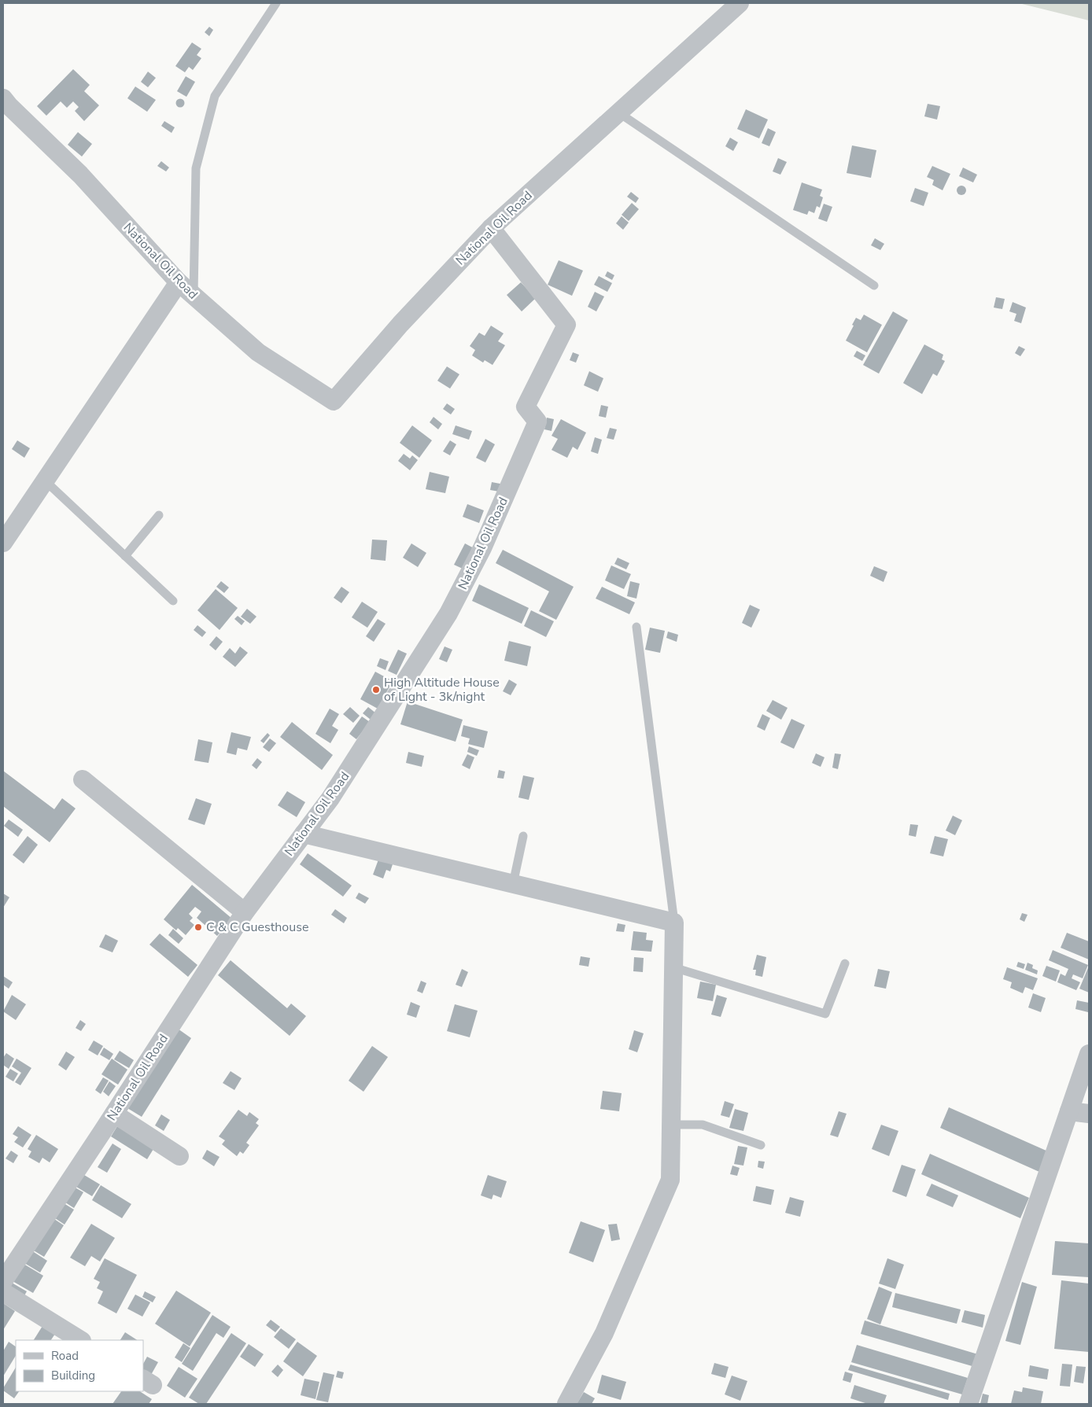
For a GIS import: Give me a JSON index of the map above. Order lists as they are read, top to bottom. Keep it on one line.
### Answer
{"streets":{"street":["National Oil Road"]},"places":["High Altitude House of Light - 3k/night","C & C Guesthouse"],"legend":["Road","Building"]}
